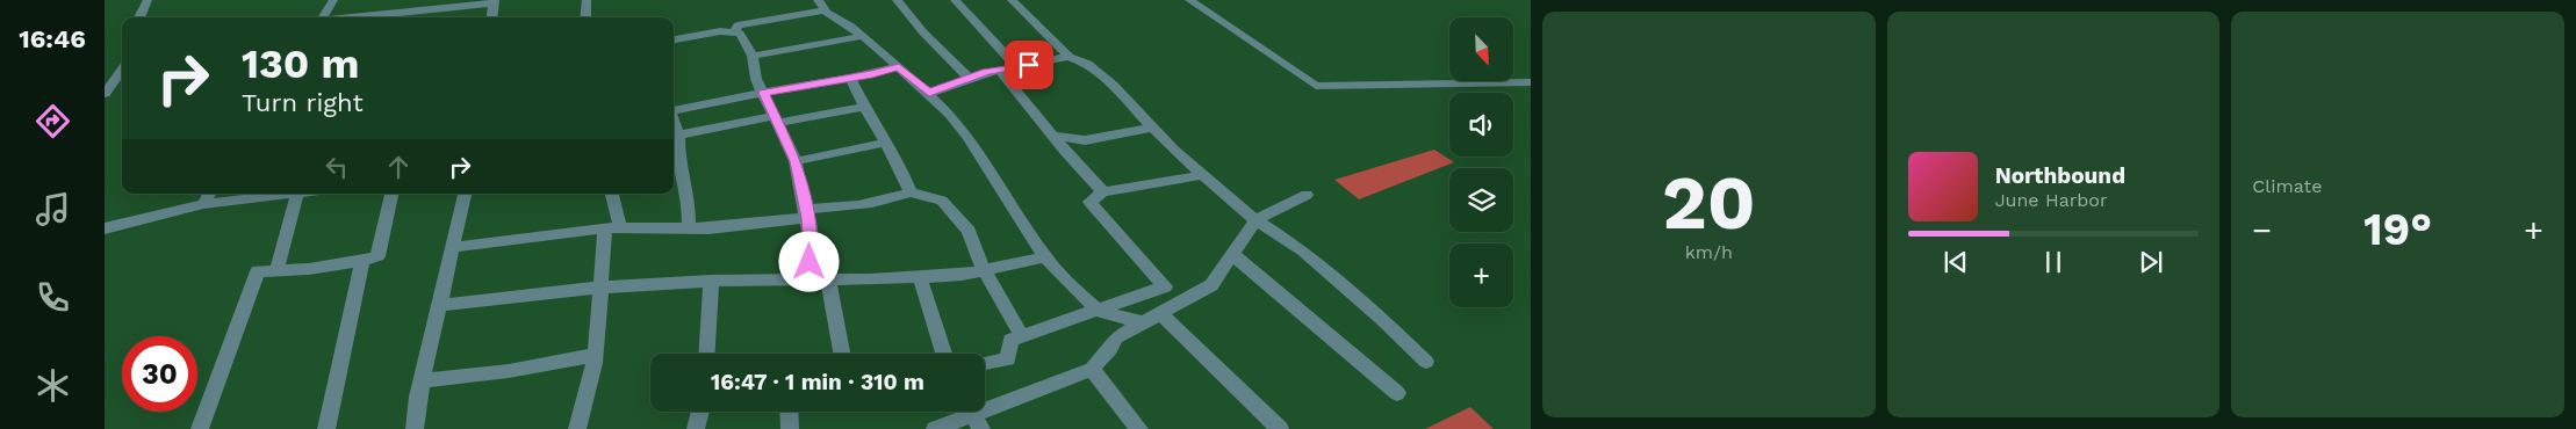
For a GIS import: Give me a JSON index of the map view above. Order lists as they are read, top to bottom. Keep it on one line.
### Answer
{"north":"bottom right","page":{"tabs":"16:46","tile":[["20","km/h"],"Climate"],"map_buttons":"+","turn":["130 m","Turn right"],"song":["Northbound","June Harbor"],"heat":["−","19°","+"],"limit":"30","trip":"16:47 · 1 min · 310 m"}}
